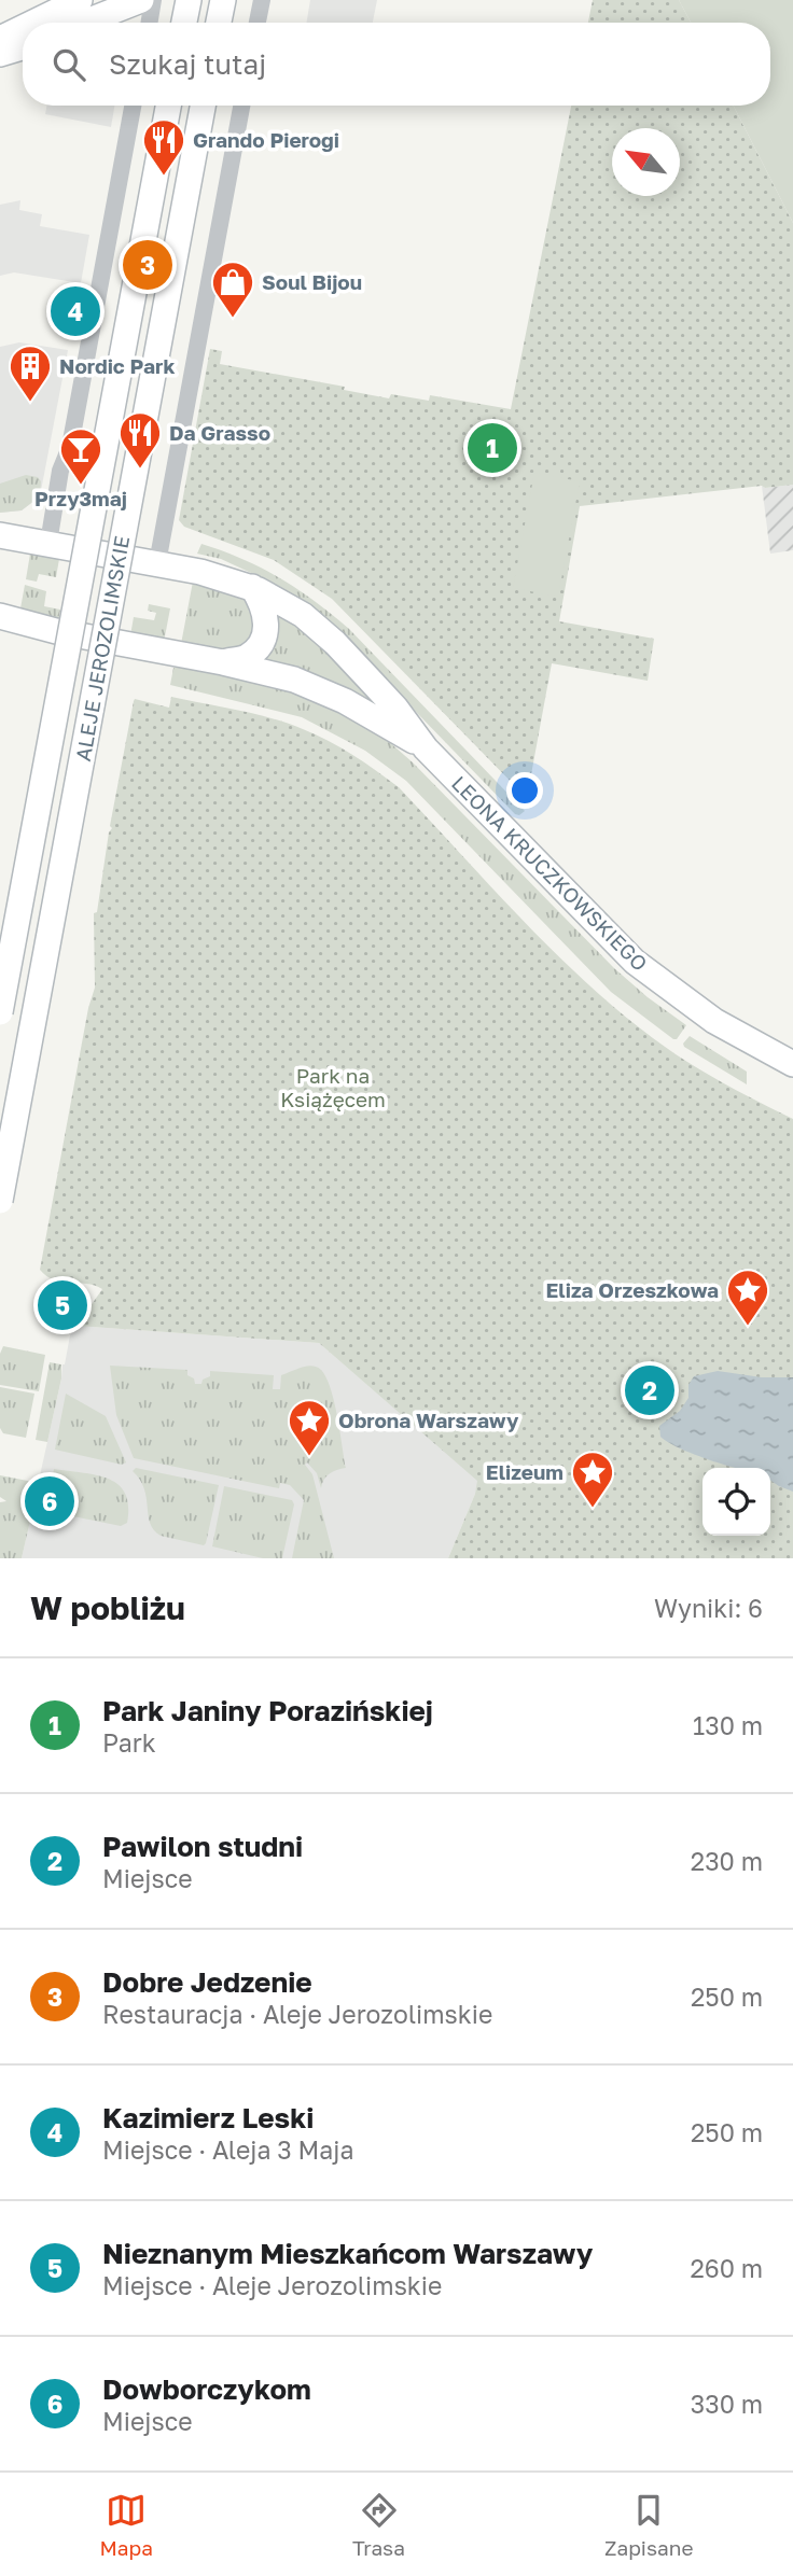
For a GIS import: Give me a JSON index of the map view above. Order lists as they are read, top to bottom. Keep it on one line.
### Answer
{"streets":{"main road":["ALEJE JEROZOLIMSKIE","LEONA KRUCZKOWSKIEGO"]},"parks":["Park na Książęcem"],"places":{"restaurant":["Grando Pierogi","Da Grasso"],"shop":["Soul Bijou"],"building":["Nordic Park"],"bar":["Przy3maj"],"place":["Eliza Orzeszkowa","Obrona Warszawy","Elizeum"]},"north":"top left","page":{"search":"Szukaj tutaj","pins":["3","4","1","5","2","6"],"heading":["W pobliżu","Wyniki: 6"],"list":[{"mark":"1","name":"Park Janiny Porazińskiej","note":"Park","value":"130 m"},{"mark":"2","name":"Pawilon studni","note":"Miejsce","value":"230 m"},{"mark":"3","name":"Dobre Jedzenie","note":"Restauracja · Aleje Jerozolimskie","value":"250 m"},{"mark":"4","name":"Kazimierz Leski","note":"Miejsce · Aleja 3 Maja","value":"250 m"},{"mark":"5","name":"Nieznanym Mieszkańcom Warszawy","note":"Miejsce · Aleje Jerozolimskie","value":"260 m"},{"mark":"6","name":"Dowborczykom","note":"Miejsce","value":"330 m"}],"nav":["Mapa","Trasa","Zapisane"]}}
